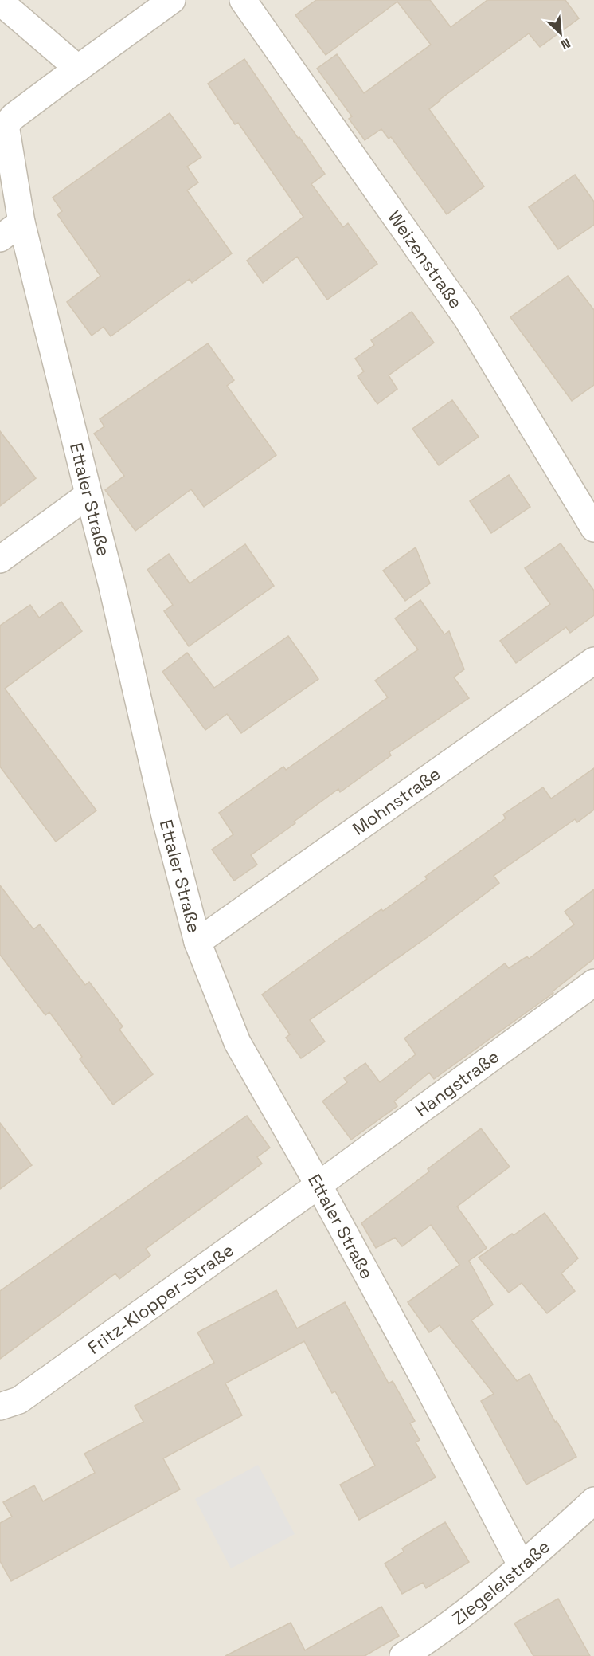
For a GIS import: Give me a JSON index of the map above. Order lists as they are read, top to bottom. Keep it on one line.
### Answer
{"streets":{"street":["Weizenstraße","Ettaler Straße","Mohnstraße","Hangstraße","Fritz-Klopper-Straße","Ziegeleistraße"]},"crossings":[["Ettaler Straße","Mohnstraße"],["Ettaler Straße","Hangstraße"],["Ettaler Straße","Fritz-Klopper-Straße"],["Ettaler Straße","Ziegeleistraße"],["Hangstraße","Fritz-Klopper-Straße"]],"north":"bottom right"}
